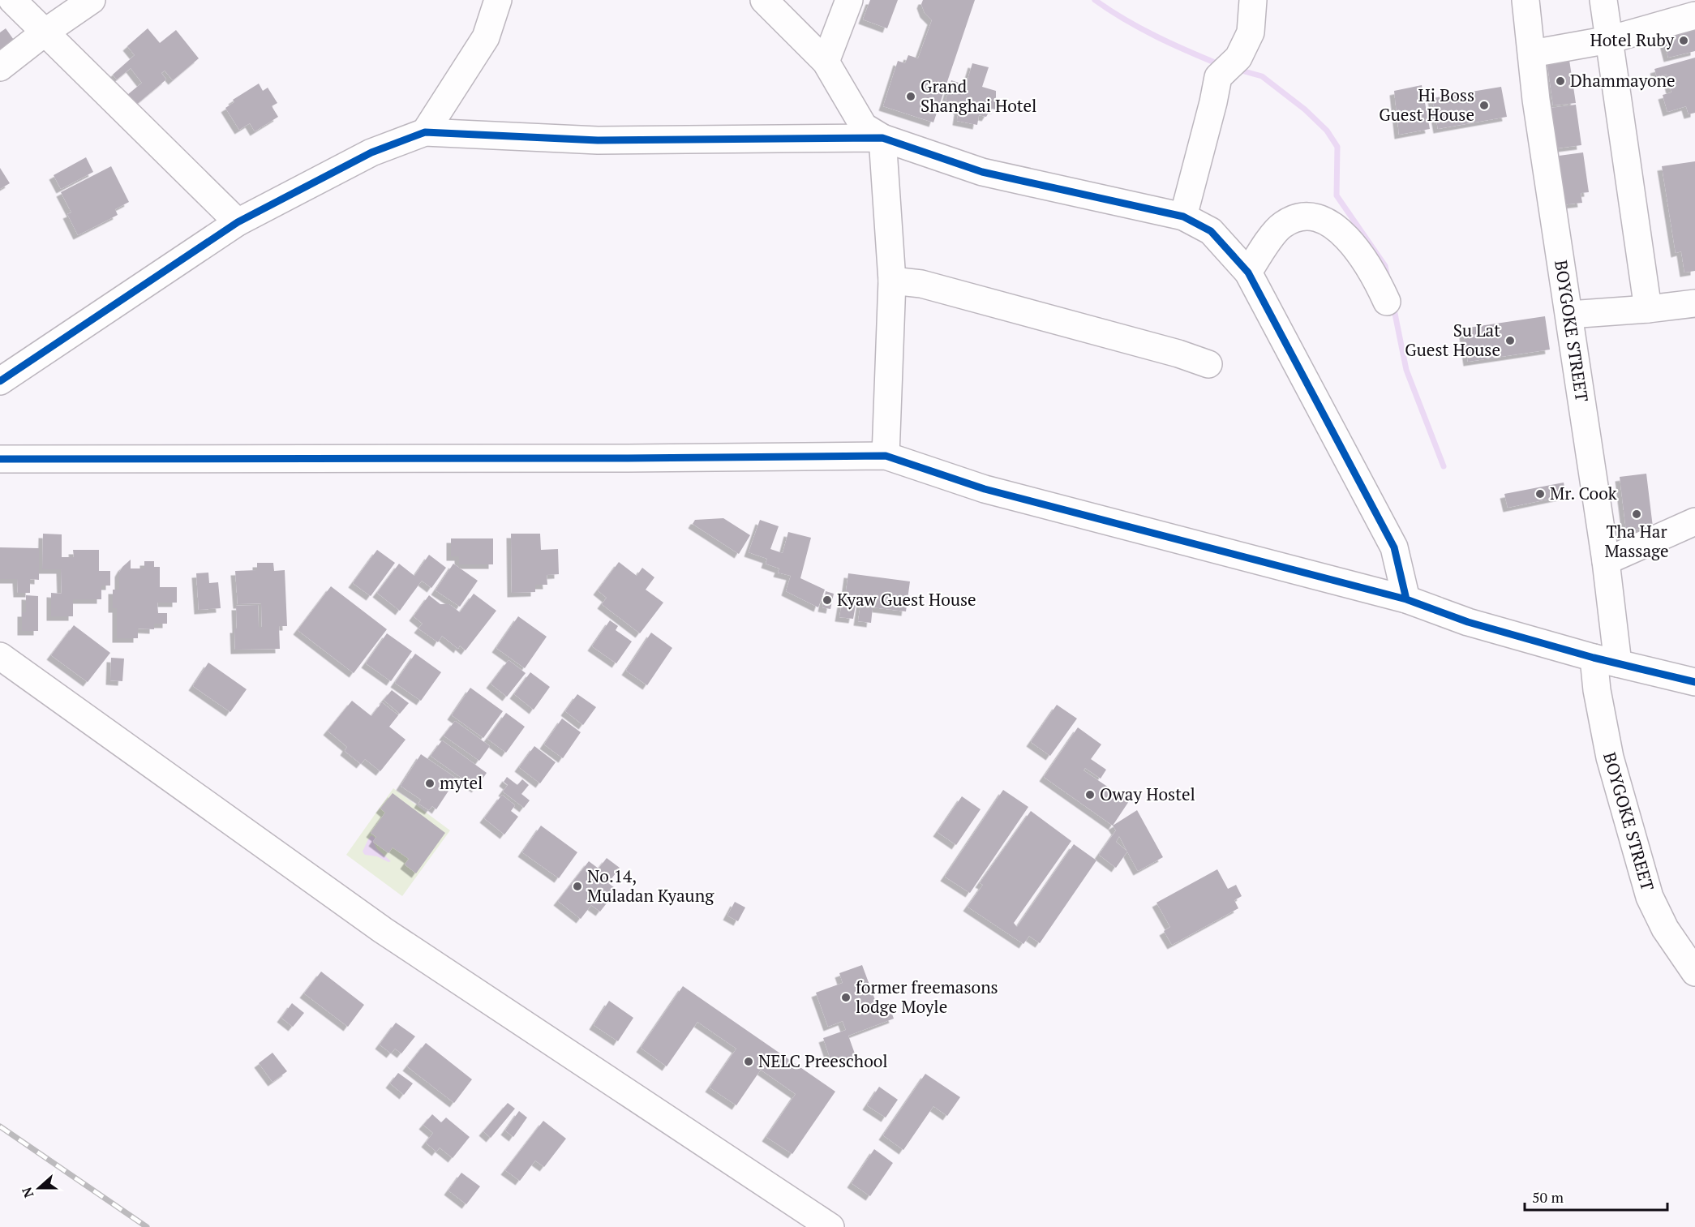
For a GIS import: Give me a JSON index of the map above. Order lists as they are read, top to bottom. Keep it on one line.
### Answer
{"streets":{"street":["BOYGOKE STREET"]},"places":["Hotel Ruby","Dhammayone","Grand Shanghai Hotel","Hi Boss Guest House","Su Lat Guest House","Mr. Cook","Tha Har Massage","Kyaw Guest House","mytel","Oway Hostel","No.14, Muladan Kyaung","former freemasons lodge Moyle","NELC Preeschool"],"scale_bar":"50 m","north":"left"}
